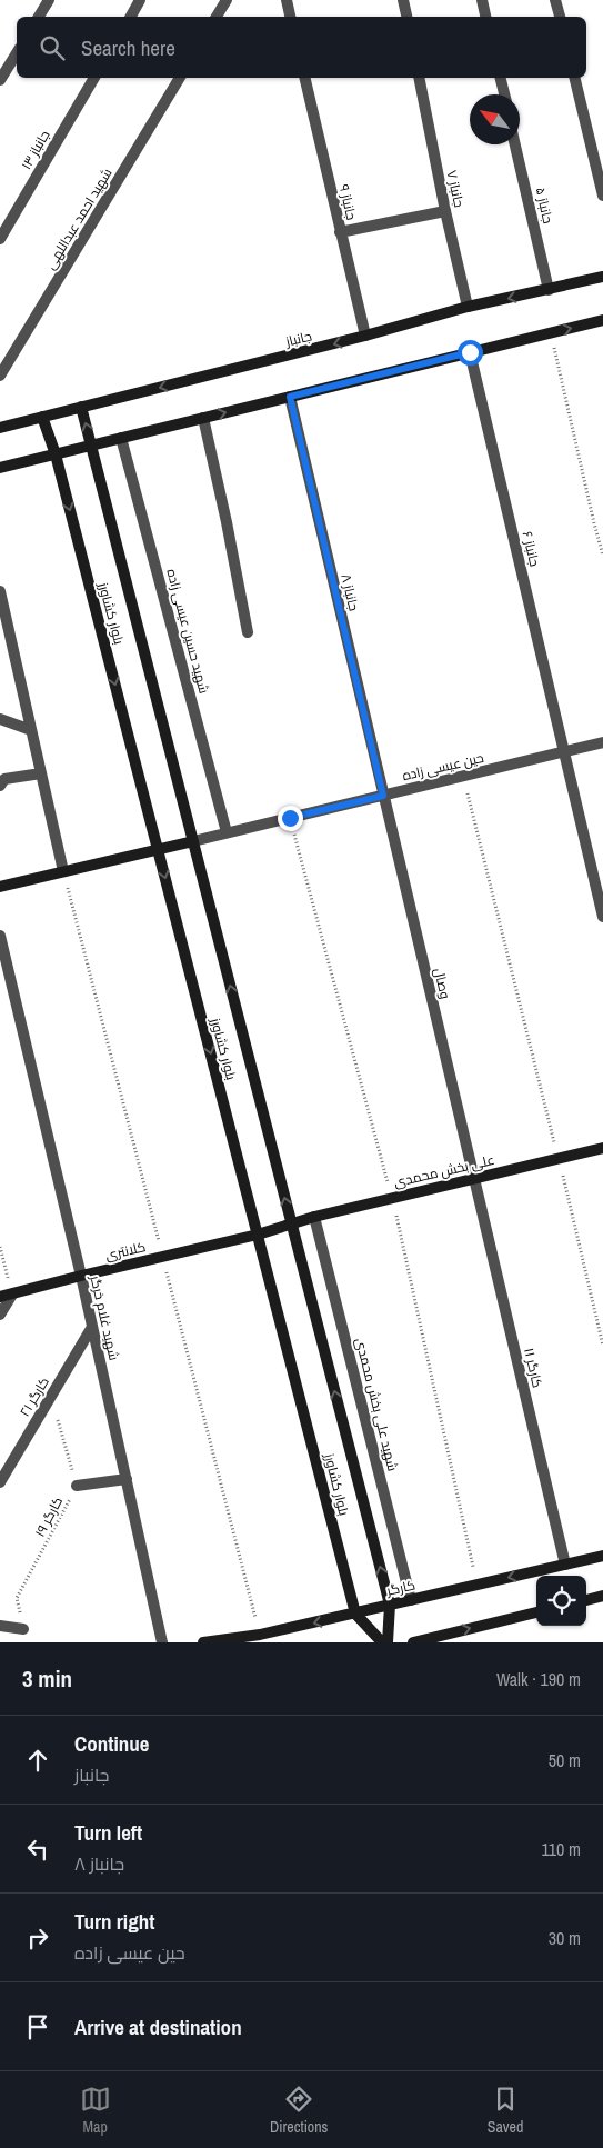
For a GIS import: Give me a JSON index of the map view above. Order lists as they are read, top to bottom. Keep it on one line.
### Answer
{"streets":{"street":["جانباز ۱۳","جانباز ۷","جانباز ۹","جانباز ۵","شهید احمد عبداللهی","جانباز","جانباز ۶","جانباز ۸","بلوار کشاورز","شهید حسین عیسی زاده","حین عیسی زاده","وصال","علی بخش محمدی","کلانتری","شهید غلام خرگر","کارگر ۱۱","کارگر ۲۱","شهید علی بخش محمدی","کارگر"],"path":["کارگر ۱۹"]},"crossings":[["جانباز ۷","جانباز"],["جانباز ۹","جانباز"],["جانباز ۵","جانباز"],["جانباز","بلوار کشاورز"],["جانباز ۶","حین عیسی زاده"],["جانباز ۸","حین عیسی زاده"],["جانباز ۸","وصال"],["بلوار کشاورز","حین عیسی زاده"],["بلوار کشاورز","علی بخش محمدی"],["بلوار کشاورز","کلانتری"],["بلوار کشاورز","کارگر"],["شهید حسین عیسی زاده","حین عیسی زاده"],["حین عیسی زاده","وصال"],["وصال","علی بخش محمدی"],["وصال","کارگر ۱۱"],["علی بخش محمدی","کلانتری"],["علی بخش محمدی","کارگر ۱۱"],["علی بخش محمدی","شهید علی بخش محمدی"],["کلانتری","شهید غلام خرگر"],["شهید غلام خرگر","کارگر ۲۱"],["کارگر ۱۱","کارگر"],["کارگر ۲۱","کارگر ۱۹"],["شهید علی بخش محمدی","کارگر"]],"north":"top left","page":{"search":"Search here","heading":["3 min","Walk · 190 m"],"list":[["Continue","جانباز","50 m"],["Turn left","جانباز ۸","110 m"],["Turn right","حین عیسی زاده","30 m"],"Arrive at destination"],"nav":["Map","Directions","Saved"]}}
